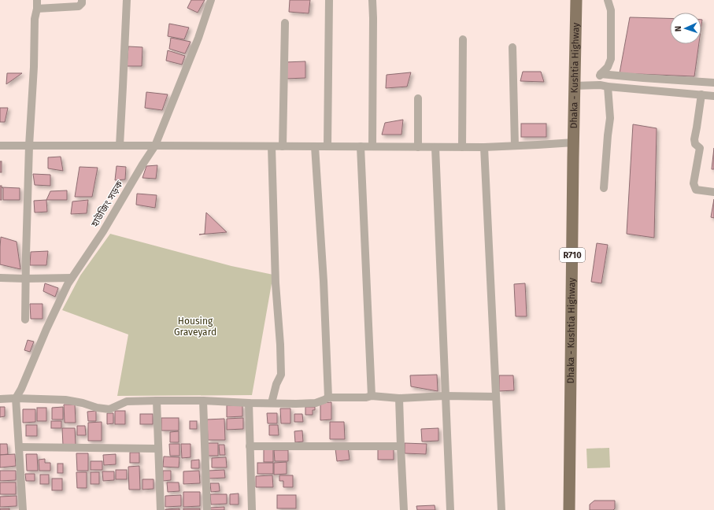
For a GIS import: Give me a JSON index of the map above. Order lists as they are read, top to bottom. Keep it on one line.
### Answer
{"streets":{"main road":["Dhaka - Kushtia Highway","R710"],"street":["হাউজিং সড়ক"]},"parks":["Housing Graveyard"],"north":"left"}
